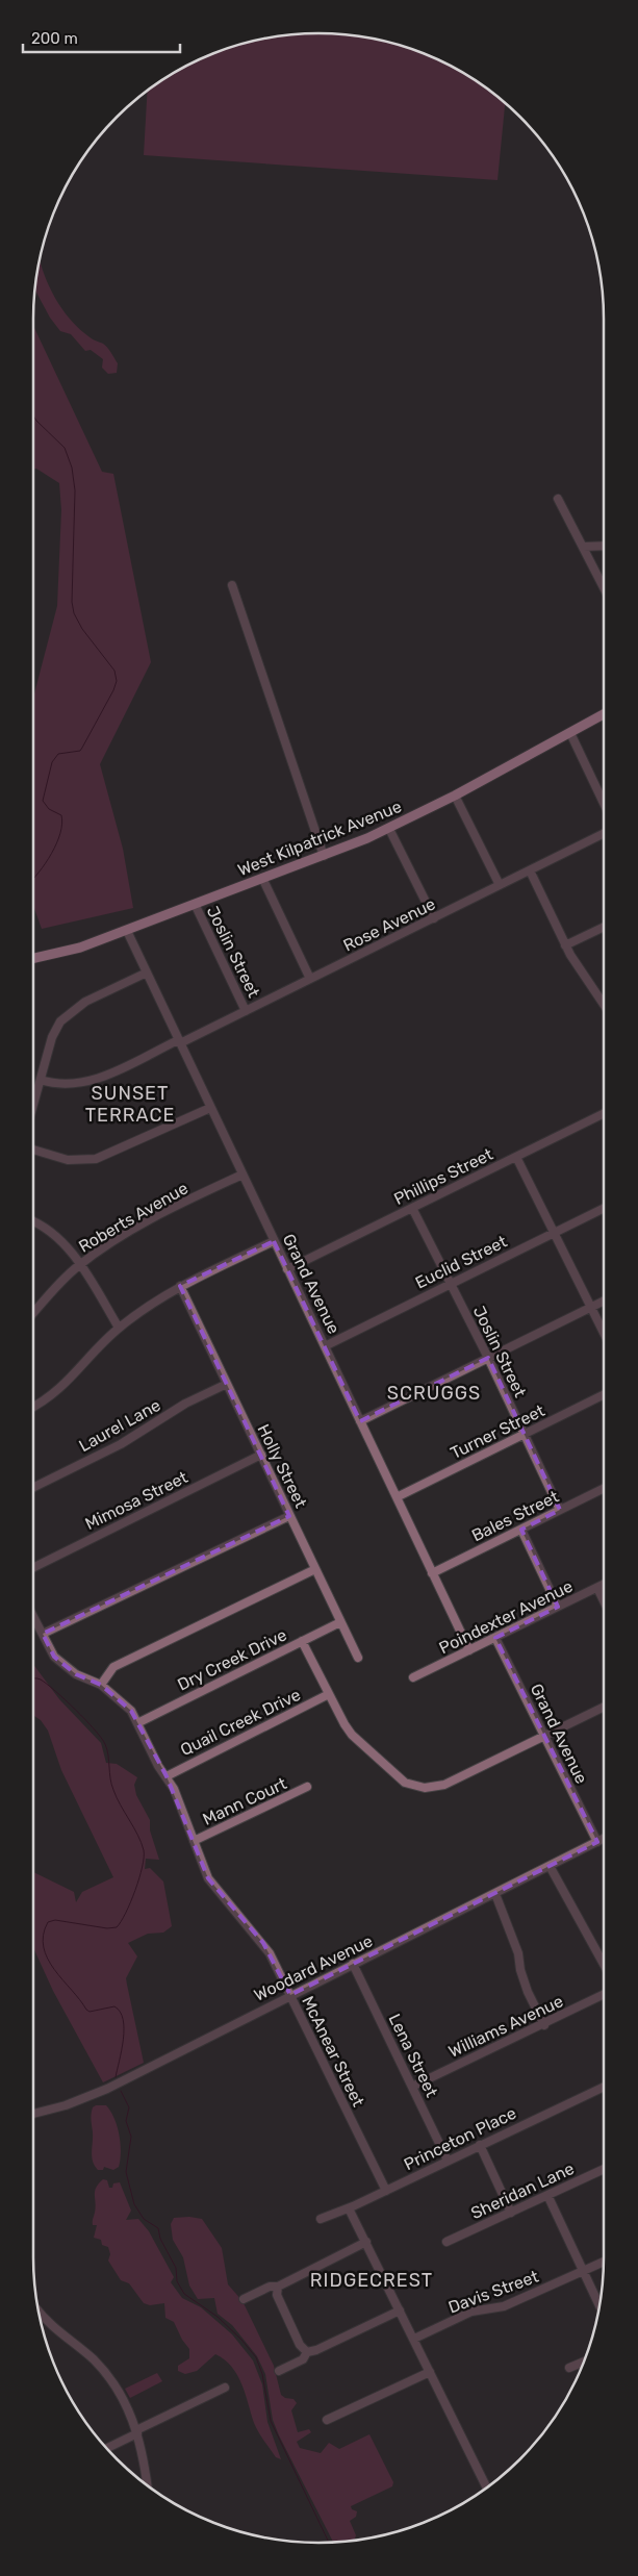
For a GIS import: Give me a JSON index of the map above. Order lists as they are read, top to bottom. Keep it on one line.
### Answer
{"streets":{"main road":["West Kilpatrick Avenue"],"street":["Rose Avenue","Joslin Street","Phillips Street","Roberts Avenue","Euclid Street","Grand Avenue","Laurel Lane","Turner Street","Holly Street","Mimosa Street","Bales Street","Poindexter Avenue","Dry Creek Drive","Quail Creek Drive","Mann Court","Woodard Avenue","Williams Avenue","McAnear Street","Lena Street","Princeton Place","Sheridan Lane","Davis Street"]},"crossings":[["West Kilpatrick Avenue","Joslin Street"],["West Kilpatrick Avenue","Grand Avenue"],["Rose Avenue","Joslin Street"],["Rose Avenue","Grand Avenue"],["Joslin Street","Phillips Street"],["Joslin Street","Euclid Street"],["Joslin Street","Turner Street"],["Joslin Street","Bales Street"],["Phillips Street","Grand Avenue"],["Roberts Avenue","Grand Avenue"],["Euclid Street","Grand Avenue"],["Grand Avenue","Turner Street"],["Grand Avenue","Bales Street"],["Grand Avenue","Poindexter Avenue"],["Grand Avenue","Woodard Avenue"],["Laurel Lane","Holly Street"],["Holly Street","Mimosa Street"],["Holly Street","Dry Creek Drive"],["Dry Creek Drive","McAnear Street"],["Quail Creek Drive","McAnear Street"],["Mann Court","McAnear Street"],["Woodard Avenue","McAnear Street"],["Woodard Avenue","Lena Street"],["Williams Avenue","Lena Street"],["McAnear Street","Princeton Place"],["Lena Street","Princeton Place"]],"districts":["SUNSET TERRACE","SCRUGGS","RIDGECREST"],"scale_bar":"200 m"}
